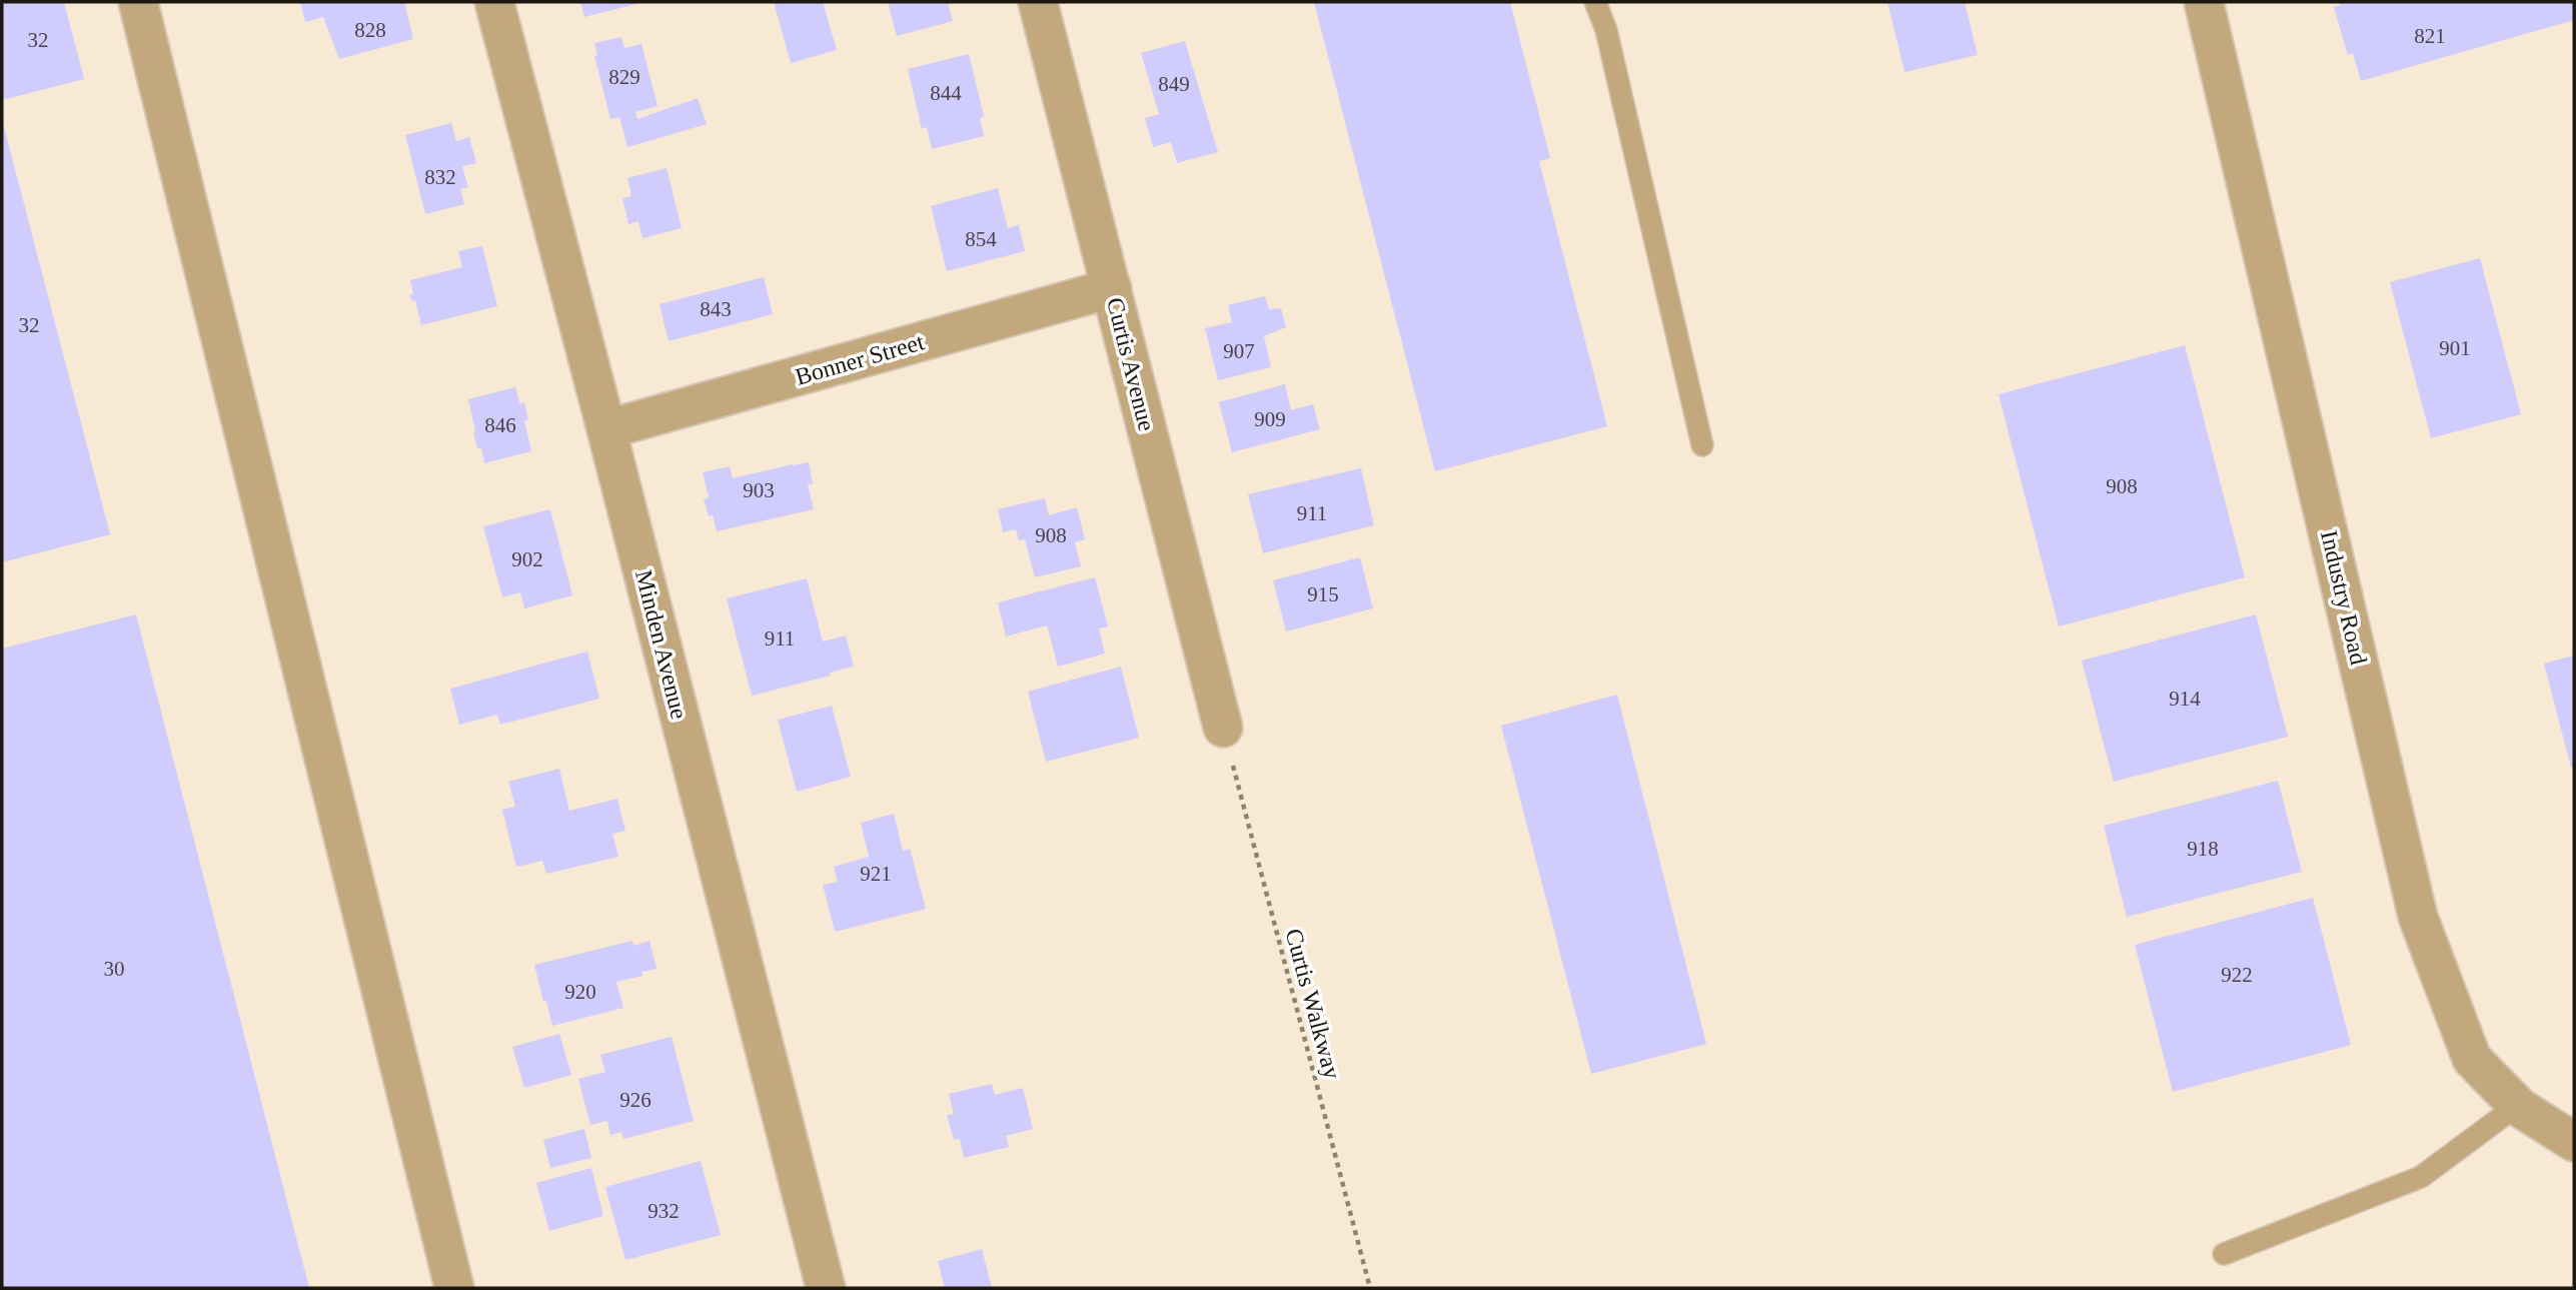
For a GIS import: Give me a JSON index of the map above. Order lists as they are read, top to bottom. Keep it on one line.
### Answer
{"streets":{"street":["Bonner Street","Curtis Avenue","Industry Road","Minden Avenue"],"path":["Curtis Walkway"]},"crossings":[["Bonner Street","Curtis Avenue"],["Bonner Street","Minden Avenue"],["Curtis Avenue","Curtis Walkway"]],"house_numbers":["828","821","32","829","849","844","832","854","843","32","901","907","909","846","908","903","911","908","902","915","911","914","918","921","30","922","920","926","932"]}
